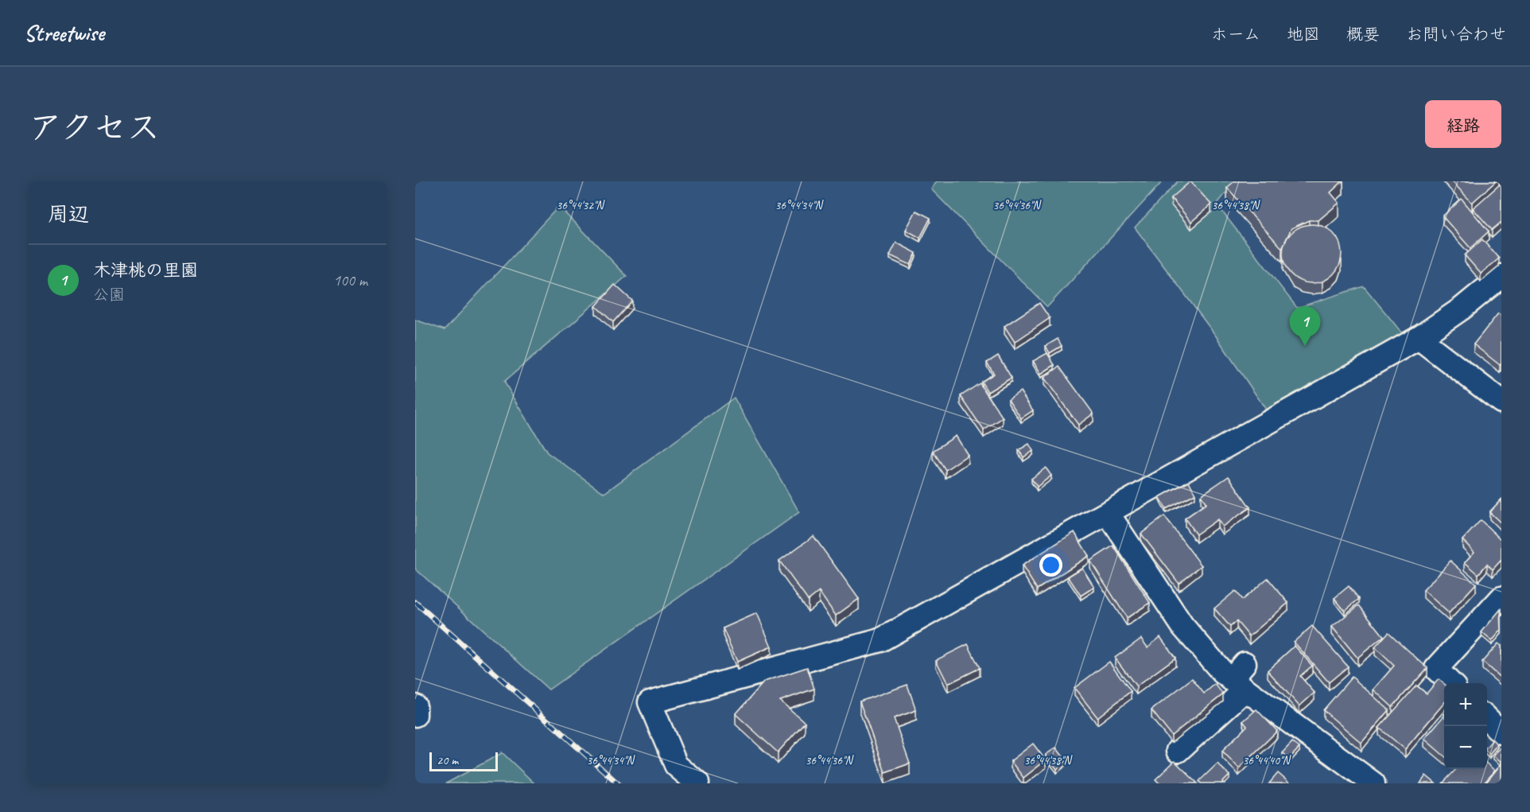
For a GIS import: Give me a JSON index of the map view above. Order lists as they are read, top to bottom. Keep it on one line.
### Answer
{"scale_bar":"20 m","page":{"header":"Streetwise","nav":["ホーム","地図","概要","お問い合わせ"],"title":"アクセス","buttons":"経路","heading":"周辺","list":[{"mark":"1","name":"木津桃の里園","note":"公園","value":"100 m"}],"pins":"1","map_buttons":["+","−"],"scale":"20 m"},"coordinates":["36°44'32\"N","36°44'34\"N","36°44'36\"N","36°44'38\"N","36°44'40\"N"]}
